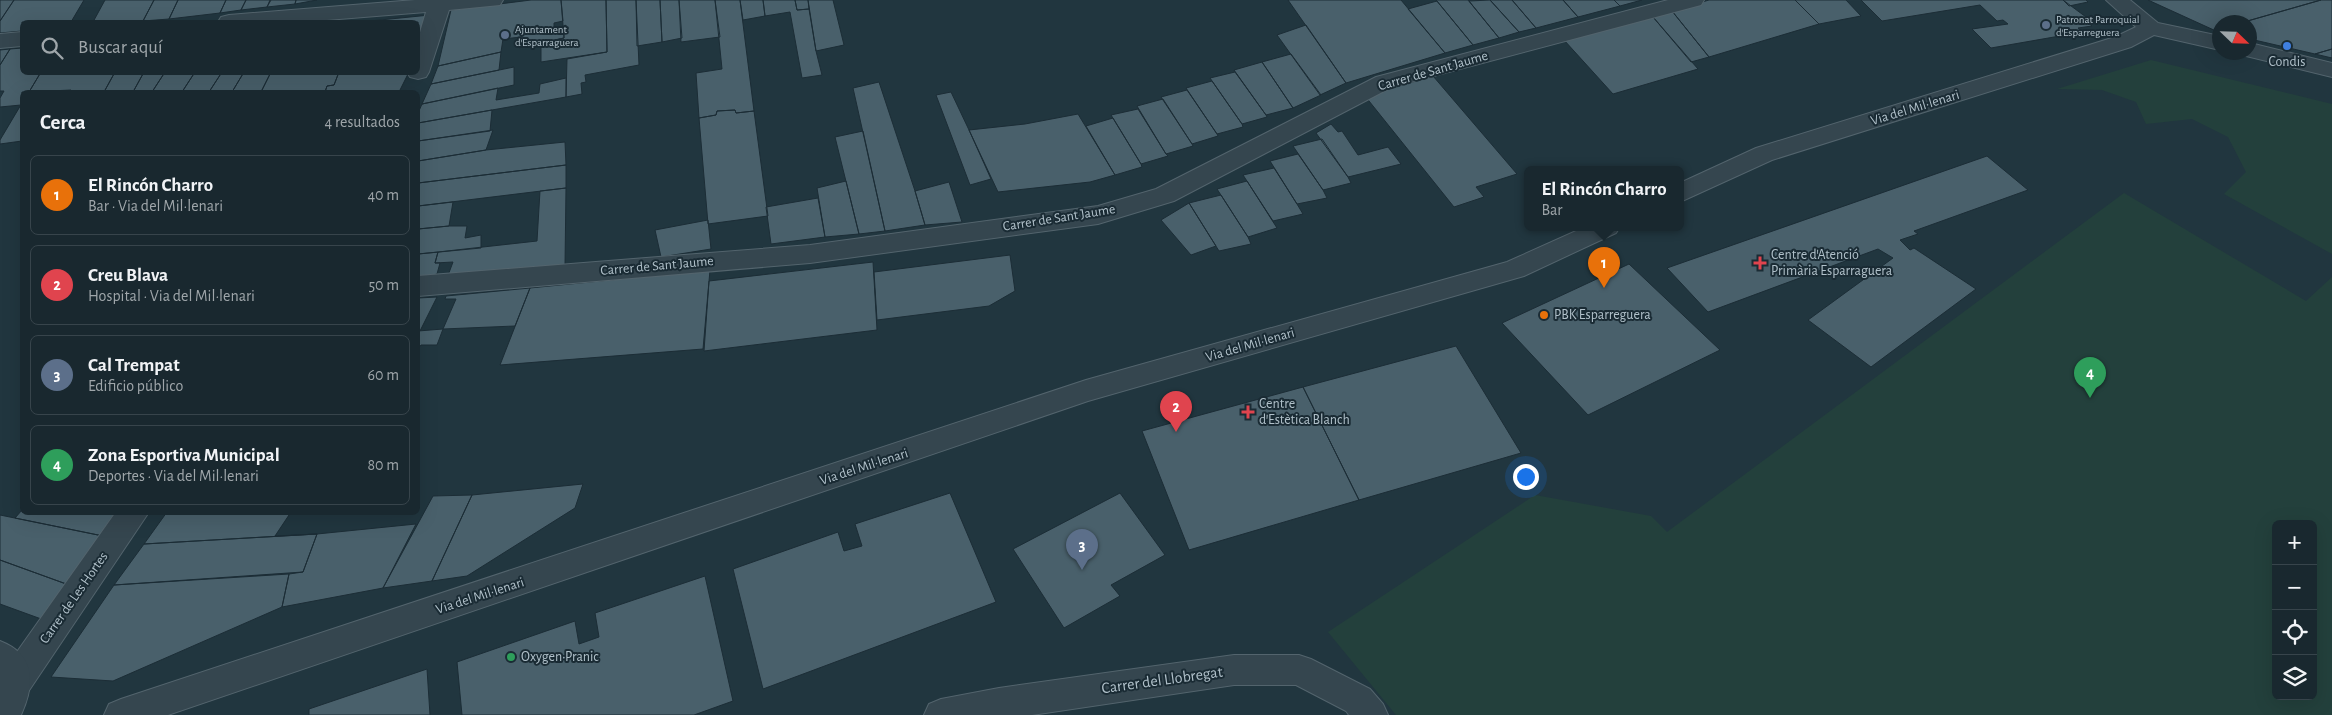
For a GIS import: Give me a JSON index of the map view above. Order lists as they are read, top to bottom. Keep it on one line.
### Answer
{"streets":{"street":["Carrer de Sant Jaume","Via del Mil·lenari","Carrer de Les Hortes","Carrer del Llobregat"]},"places":{"other":["Patronat Parroquial d'Esparreguera","Ajuntament d'Esparraguera","Condis","PBK Esparreguera","Oxygen·Pranic"],"health":["Centre d'Atenció Primària Esparraguera","Centre d'Estètica Blanch"]},"north":"bottom right","page":{"search":"Buscar aquí","heading":["Cerca","4 resultados"],"list":[{"mark":"1","name":"El Rincón Charro","note":"Bar · Via del Mil·lenari","value":"40 m"},{"mark":"2","name":"Creu Blava","note":"Hospital · Via del Mil·lenari","value":"50 m"},{"mark":"3","name":"Cal Trempat","note":"Edificio público","value":"60 m"},{"mark":"4","name":"Zona Esportiva Municipal","note":"Deportes · Via del Mil·lenari","value":"80 m"}],"popup":["El Rincón Charro","Bar"],"pins":["1","4","2","3"],"map_buttons":["+","−"]}}
